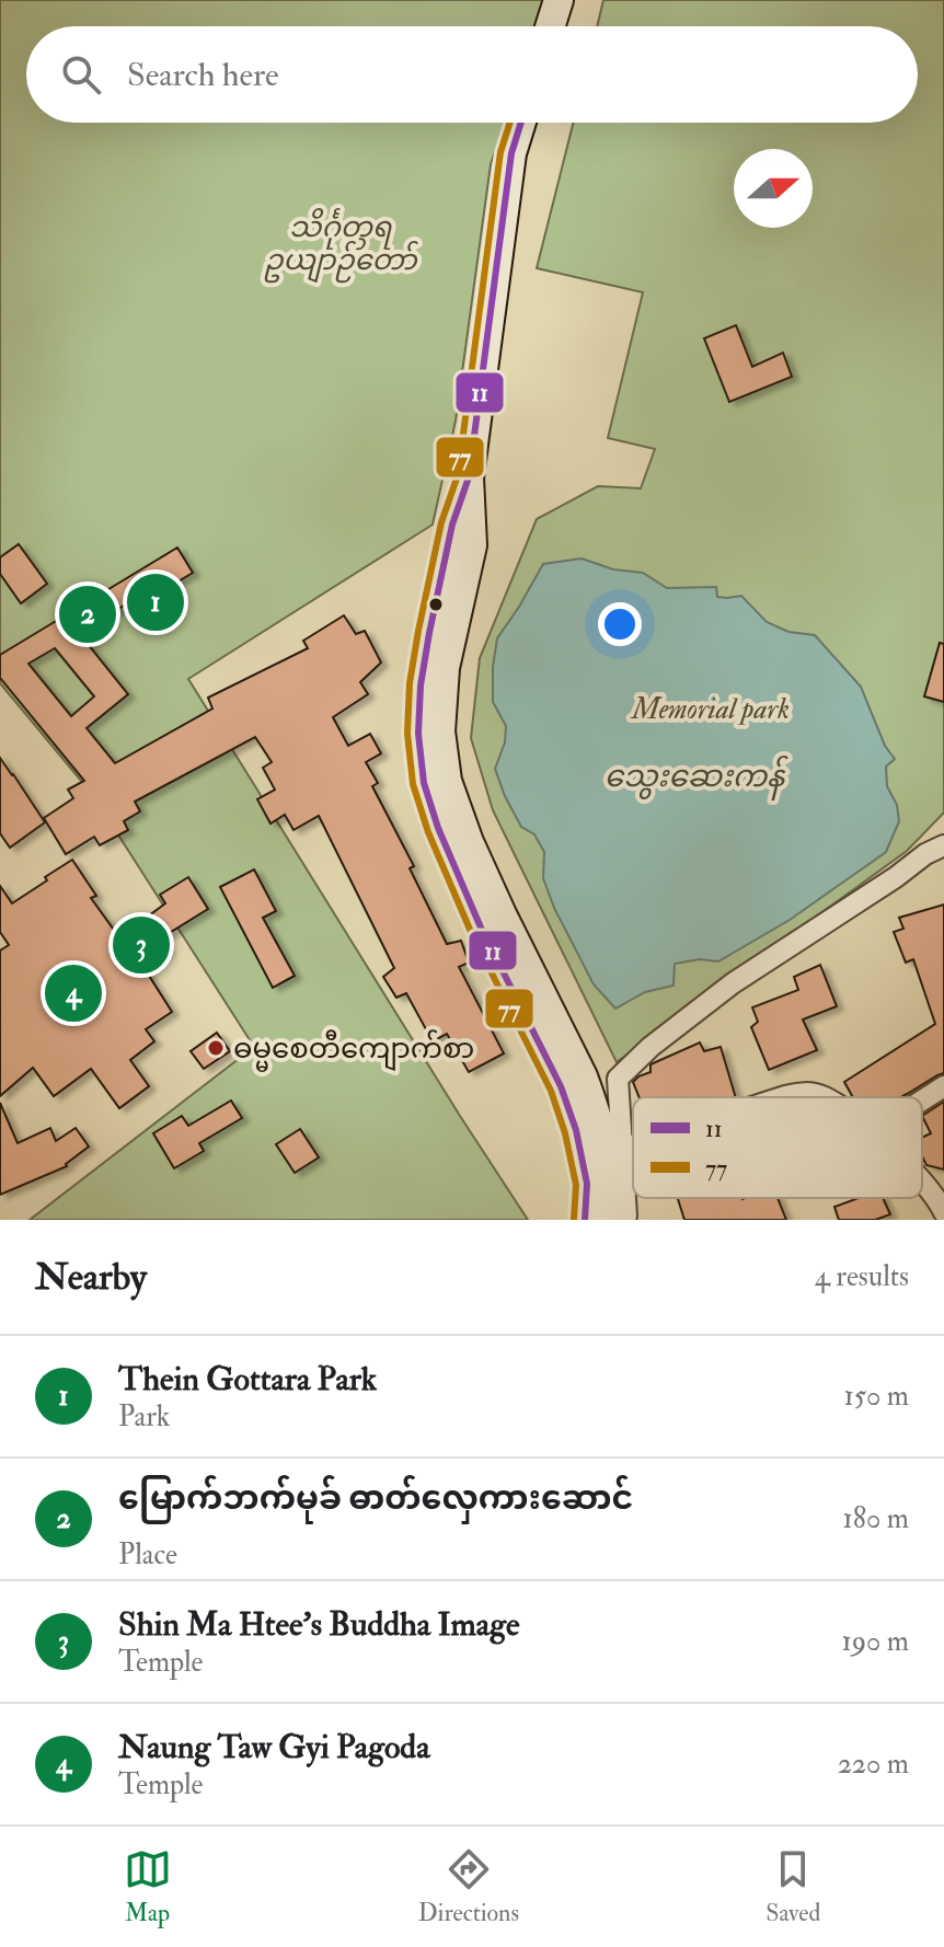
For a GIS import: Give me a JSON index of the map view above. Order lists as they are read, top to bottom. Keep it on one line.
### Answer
{"water":["သွေးဆေးကန်"],"parks":["သိင်္ဂုတ္တရ ဥယျာဉ်တော်","Memorial park"],"places":["ဓမ္မစေတီကျောက်စာ"],"lines":["transit line 11","transit line 77"],"legend":["11","77"],"north":"right","page":{"search":"Search here","pins":["1","2","3","4"],"heading":["Nearby","4 results"],"list":[{"mark":"1","name":"Thein Gottara Park","note":"Park","value":"150 m"},{"mark":"2","name":"မြောက်ဘက်မုခ် ဓာတ်လှေကားဆောင်","note":"Place","value":"180 m"},{"mark":"3","name":"Shin Ma Htee's Buddha Image","note":"Temple","value":"190 m"},{"mark":"4","name":"Naung Taw Gyi Pagoda","note":"Temple","value":"220 m"}],"nav":["Map","Directions","Saved"]}}
